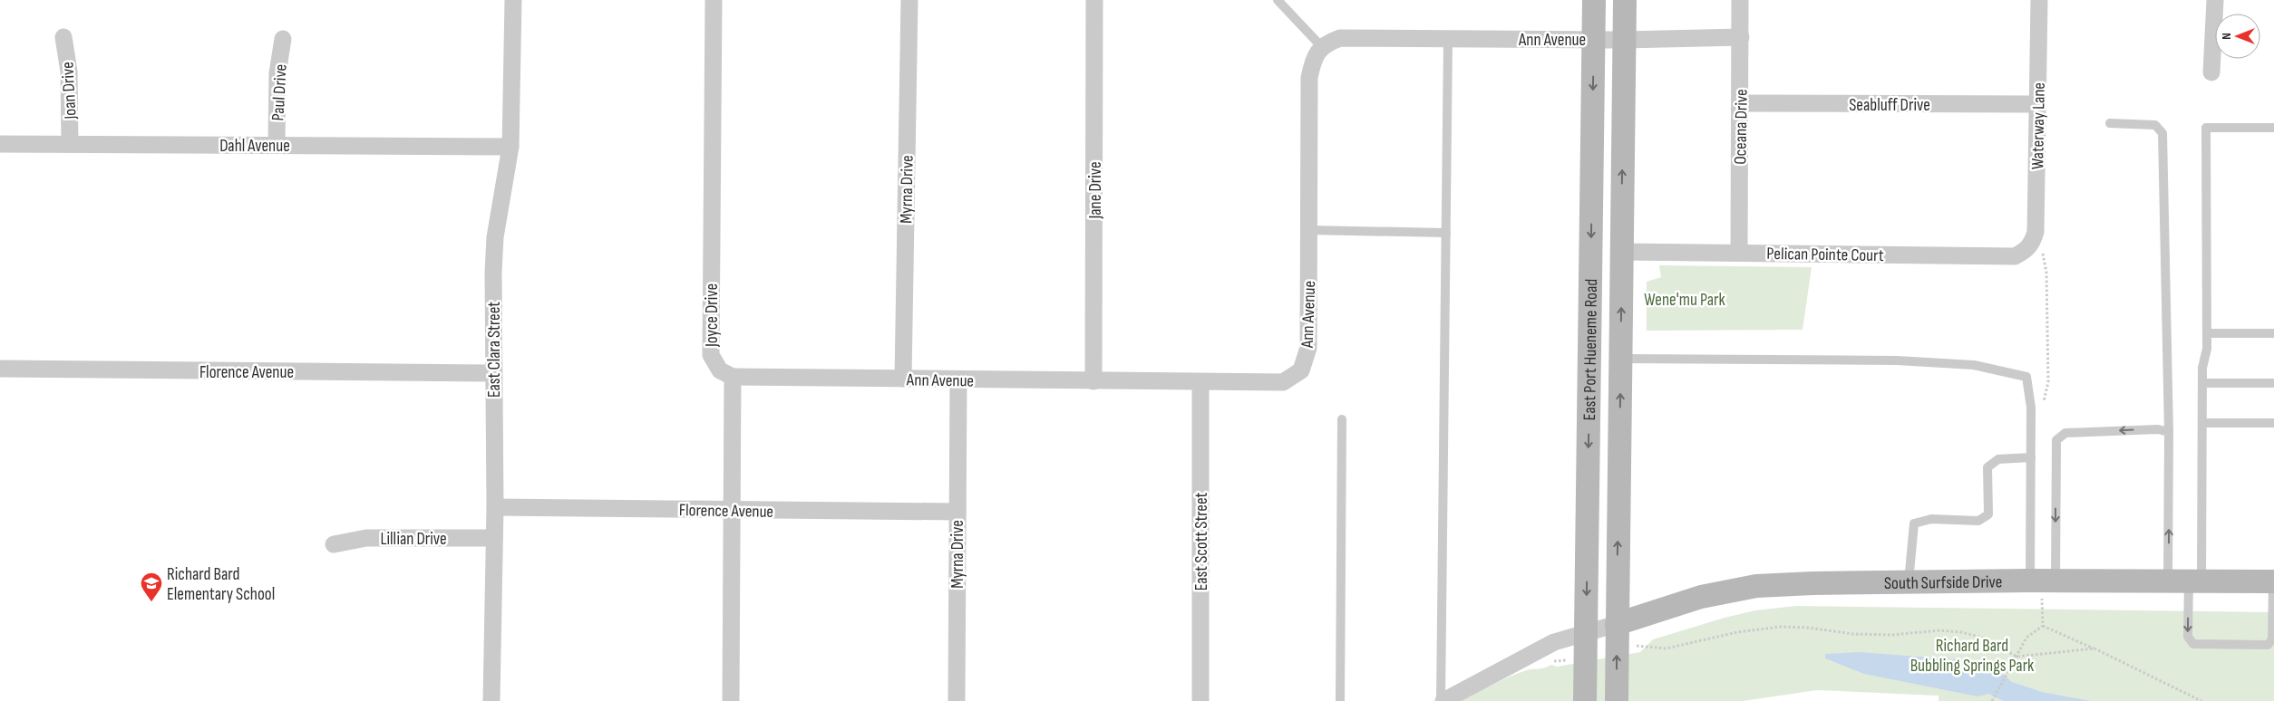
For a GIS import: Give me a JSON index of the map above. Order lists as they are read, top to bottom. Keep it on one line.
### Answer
{"streets":{"main road":["East Port Hueneme Road","South Surfside Drive"],"street":["Ann Avenue","Joan Drive","Paul Drive","Seabluff Drive","Waterway Lane","Oceana Drive","Dahl Avenue","Myrna Drive","Jane Drive","Pelican Pointe Court","Joyce Drive","East Clara Street","Florence Avenue","Lillian Drive","East Scott Street"]},"crossings":[["Ann Avenue","Oceana Drive"],["Ann Avenue","Myrna Drive"],["Ann Avenue","Jane Drive"],["Ann Avenue","Joyce Drive"],["Ann Avenue","East Port Hueneme Road"],["Ann Avenue","East Scott Street"],["Joan Drive","Dahl Avenue"],["Paul Drive","Dahl Avenue"],["Seabluff Drive","Waterway Lane"],["Seabluff Drive","Oceana Drive"],["Waterway Lane","Pelican Pointe Court"],["Oceana Drive","Pelican Pointe Court"],["Dahl Avenue","East Clara Street"],["Myrna Drive","Florence Avenue"],["Pelican Pointe Court","East Port Hueneme Road"],["East Clara Street","Florence Avenue"],["East Clara Street","Lillian Drive"],["East Port Hueneme Road","South Surfside Drive"]],"parks":["Wene'mu Park","Richard Bard Bubbling Springs Park"],"places":{"school or university":["Richard Bard Elementary School"]},"north":"left"}
